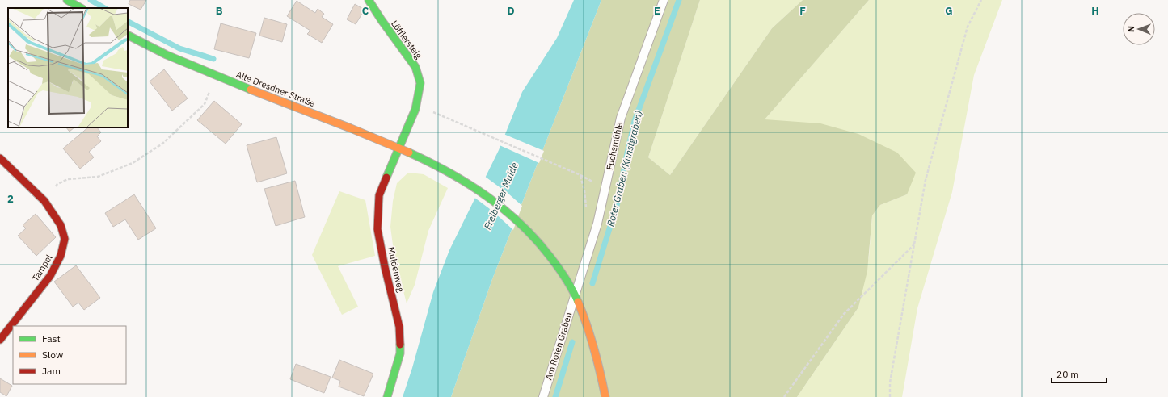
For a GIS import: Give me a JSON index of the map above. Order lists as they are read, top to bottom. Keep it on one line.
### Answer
{"streets":{"street":["Löfflersteig","Alte Dresdner Straße","Tampel","Muldenweg"],"lane":["Fuchsmühle","Am Roten Graben"]},"crossings":[["Löfflersteig","Alte Dresdner Straße"],["Löfflersteig","Muldenweg"],["Alte Dresdner Straße","Fuchsmühle"],["Alte Dresdner Straße","Muldenweg"],["Alte Dresdner Straße","Am Roten Graben"],["Fuchsmühle","Am Roten Graben"]],"water":["Roter Graben (Kunstgraben)","Freiberger Mulde"],"legend":["Fast","Slow","Jam"],"scale_bar":"20 m","north":"left","grid":{"columns":["B","C","D","E","F","G","H"],"rows":["2"]}}
